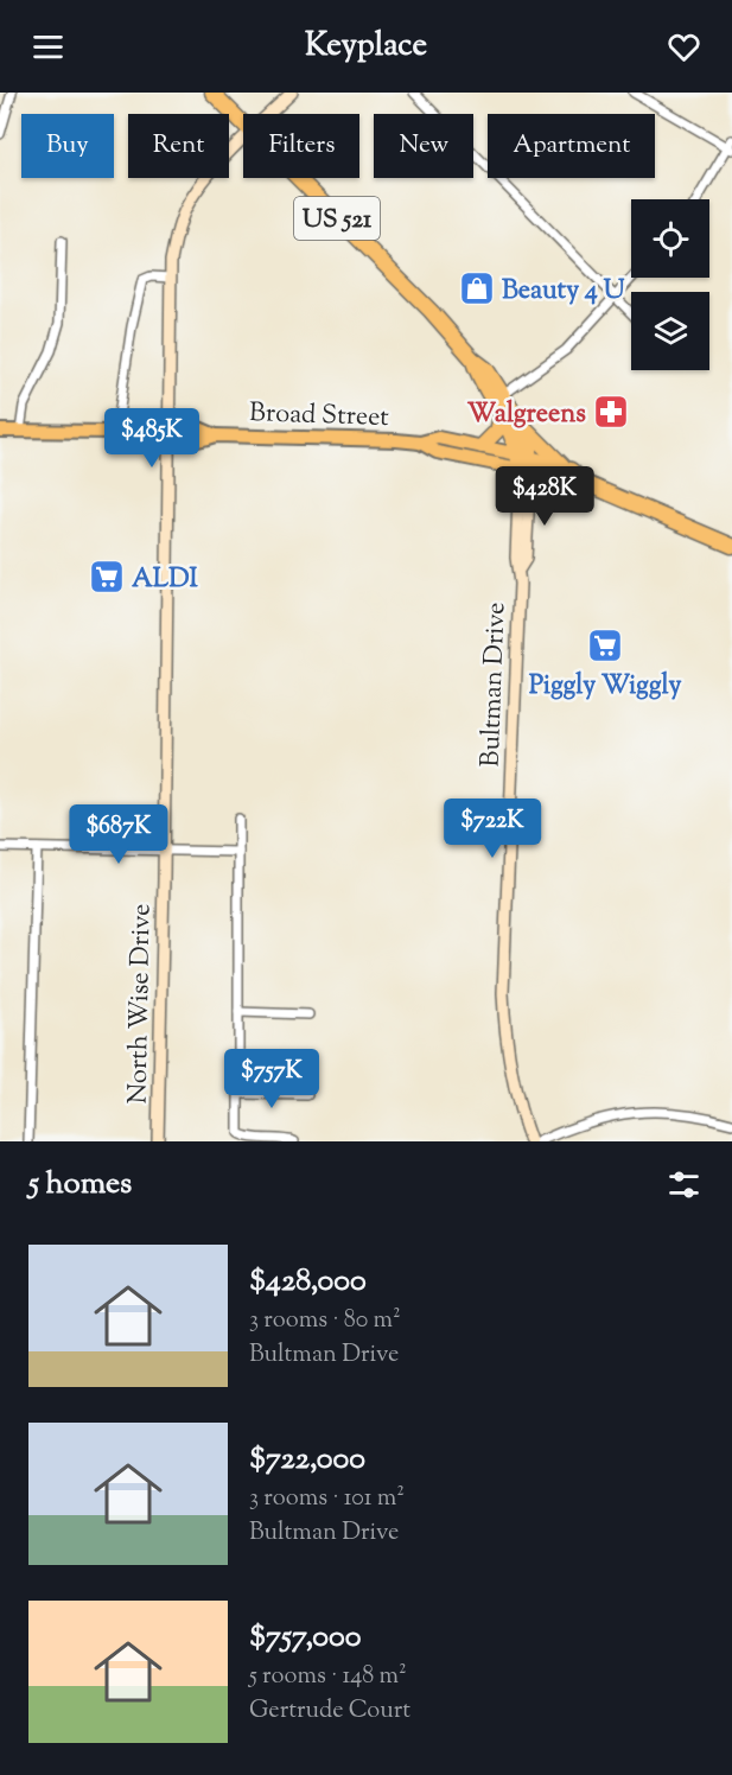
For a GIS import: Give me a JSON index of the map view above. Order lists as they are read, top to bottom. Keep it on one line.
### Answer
{"streets":{"highway":["US 521","Broad Street","Bultman Drive"],"street":["North Wise Drive"]},"crossings":[["US 521","Broad Street"],["US 521","Bultman Drive"],["Broad Street","Bultman Drive"],["Broad Street","North Wise Drive"]],"places":{"shop":["Beauty 4 U"],"pharmacy":["Walgreens"],"supermarket":["ALDI","Piggly Wiggly"]},"page":{"header":"Keyplace","chip":["Buy","Rent","Filters","New","Apartment"],"price":["$485K","$428K","$722K","$687K","$757K"],"heading":"5 homes","list":[{"name":"$428,000","note":"3 rooms · 80 m² · Bultman Drive"},{"name":"$722,000","note":"3 rooms · 101 m² · Bultman Drive"},{"name":"$757,000","note":"5 rooms · 148 m² · Gertrude Court"}]}}
